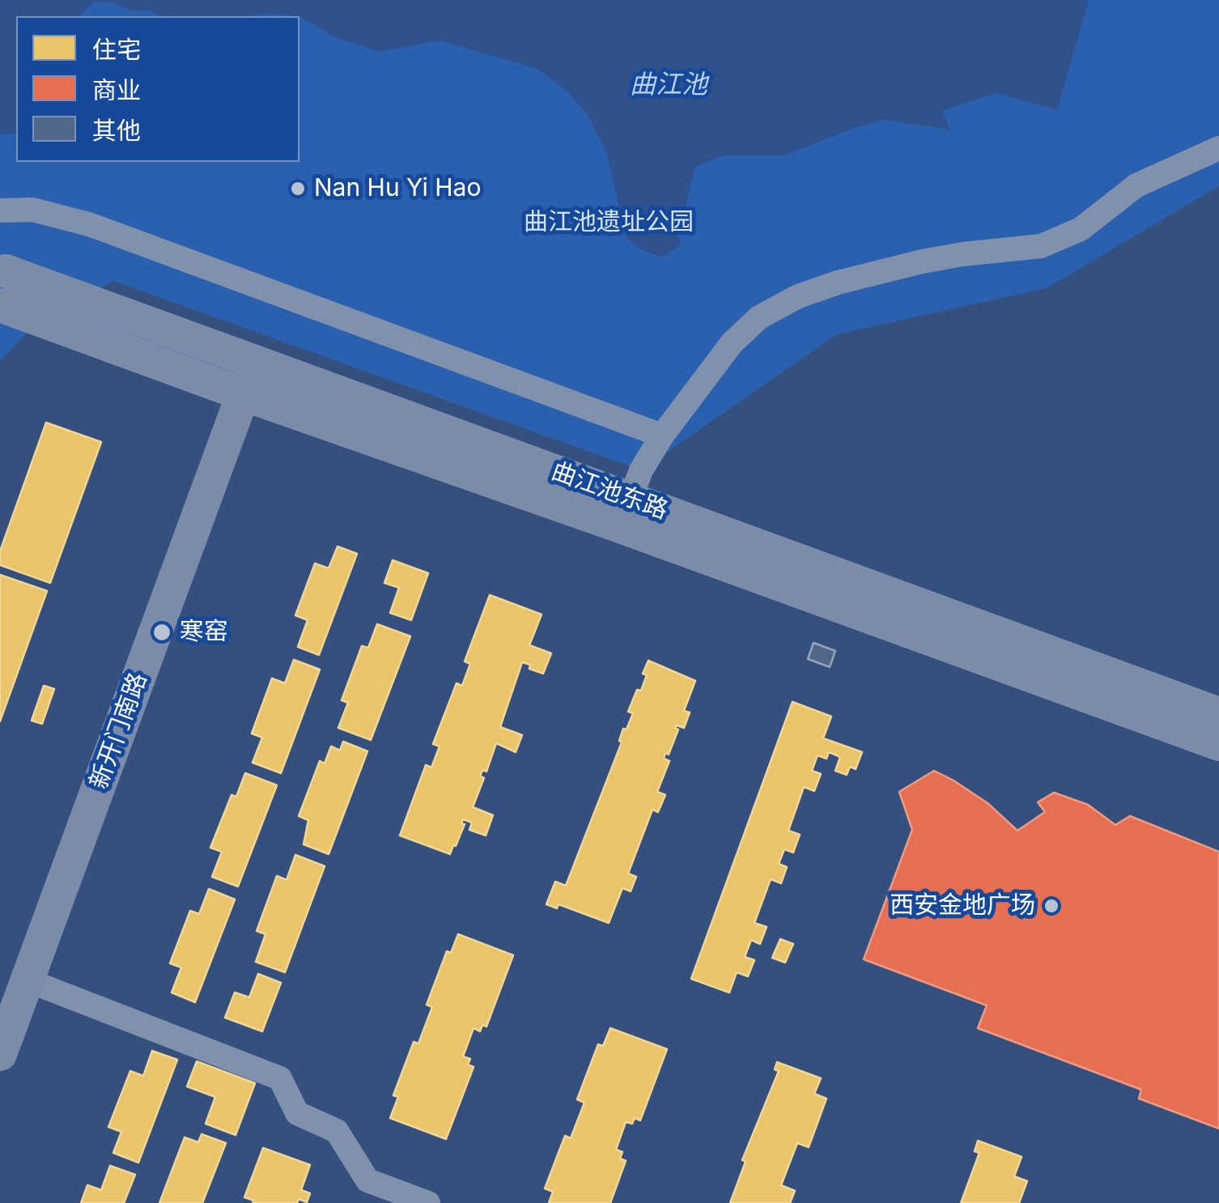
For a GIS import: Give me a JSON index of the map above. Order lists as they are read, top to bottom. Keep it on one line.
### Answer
{"streets":{"main road":["曲江池东路","新开门南路"]},"crossings":[["曲江池东路","新开门南路"]],"water":["曲江池"],"parks":["曲江池遗址公园"],"places":["Nan Hu Yi Hao","寒窑","西安金地广场"],"legend":["住宅","商业","其他"]}
